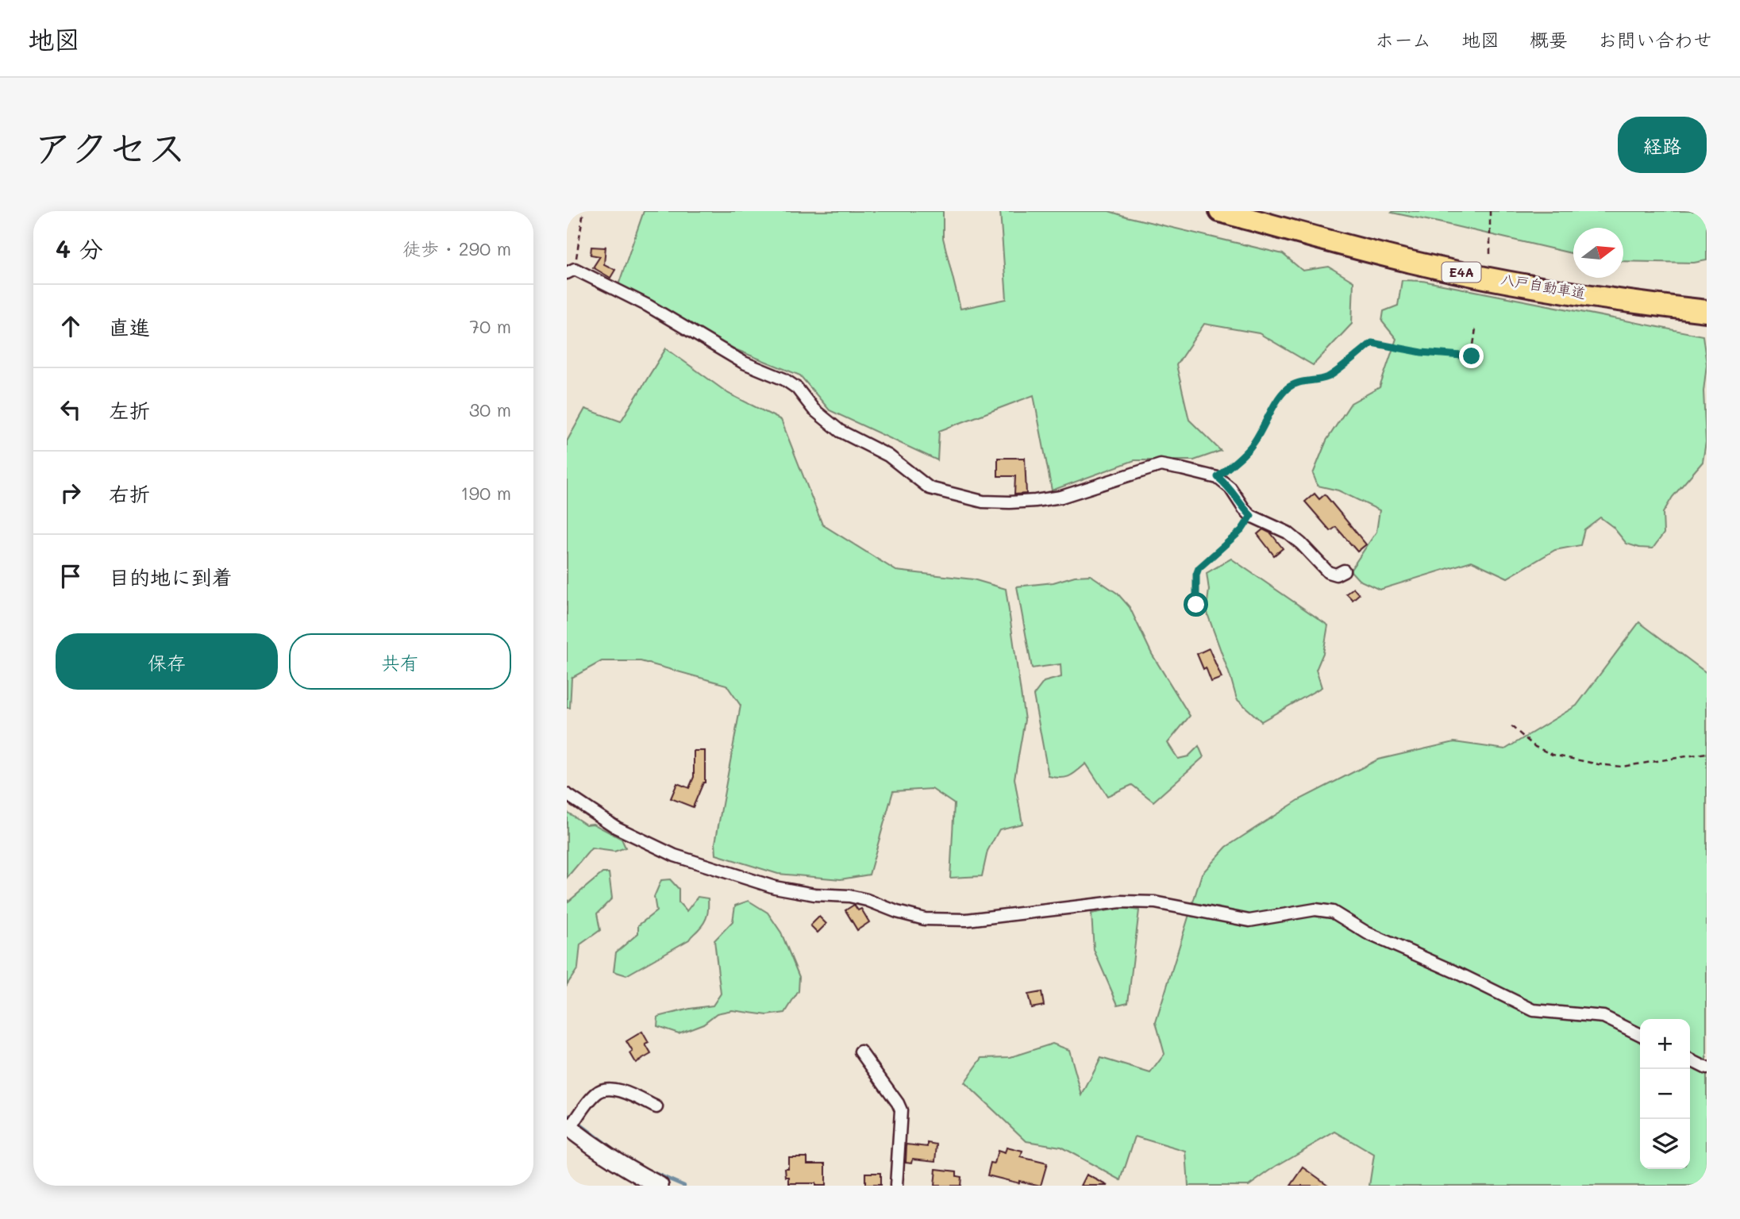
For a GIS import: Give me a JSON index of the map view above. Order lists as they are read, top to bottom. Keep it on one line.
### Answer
{"streets":{"highway":["E4A","八戸自動車道"]},"north":"right","page":{"header":"地図","nav":["ホーム","地図","概要","お問い合わせ"],"title":"アクセス","buttons":["経路",["保存","共有"]],"heading":["4 分","徒歩 · 290 m"],"list":[["直進","70 m"],["左折","30 m"],["右折","190 m"],"目的地に到着"],"map_buttons":["+","−"]}}
